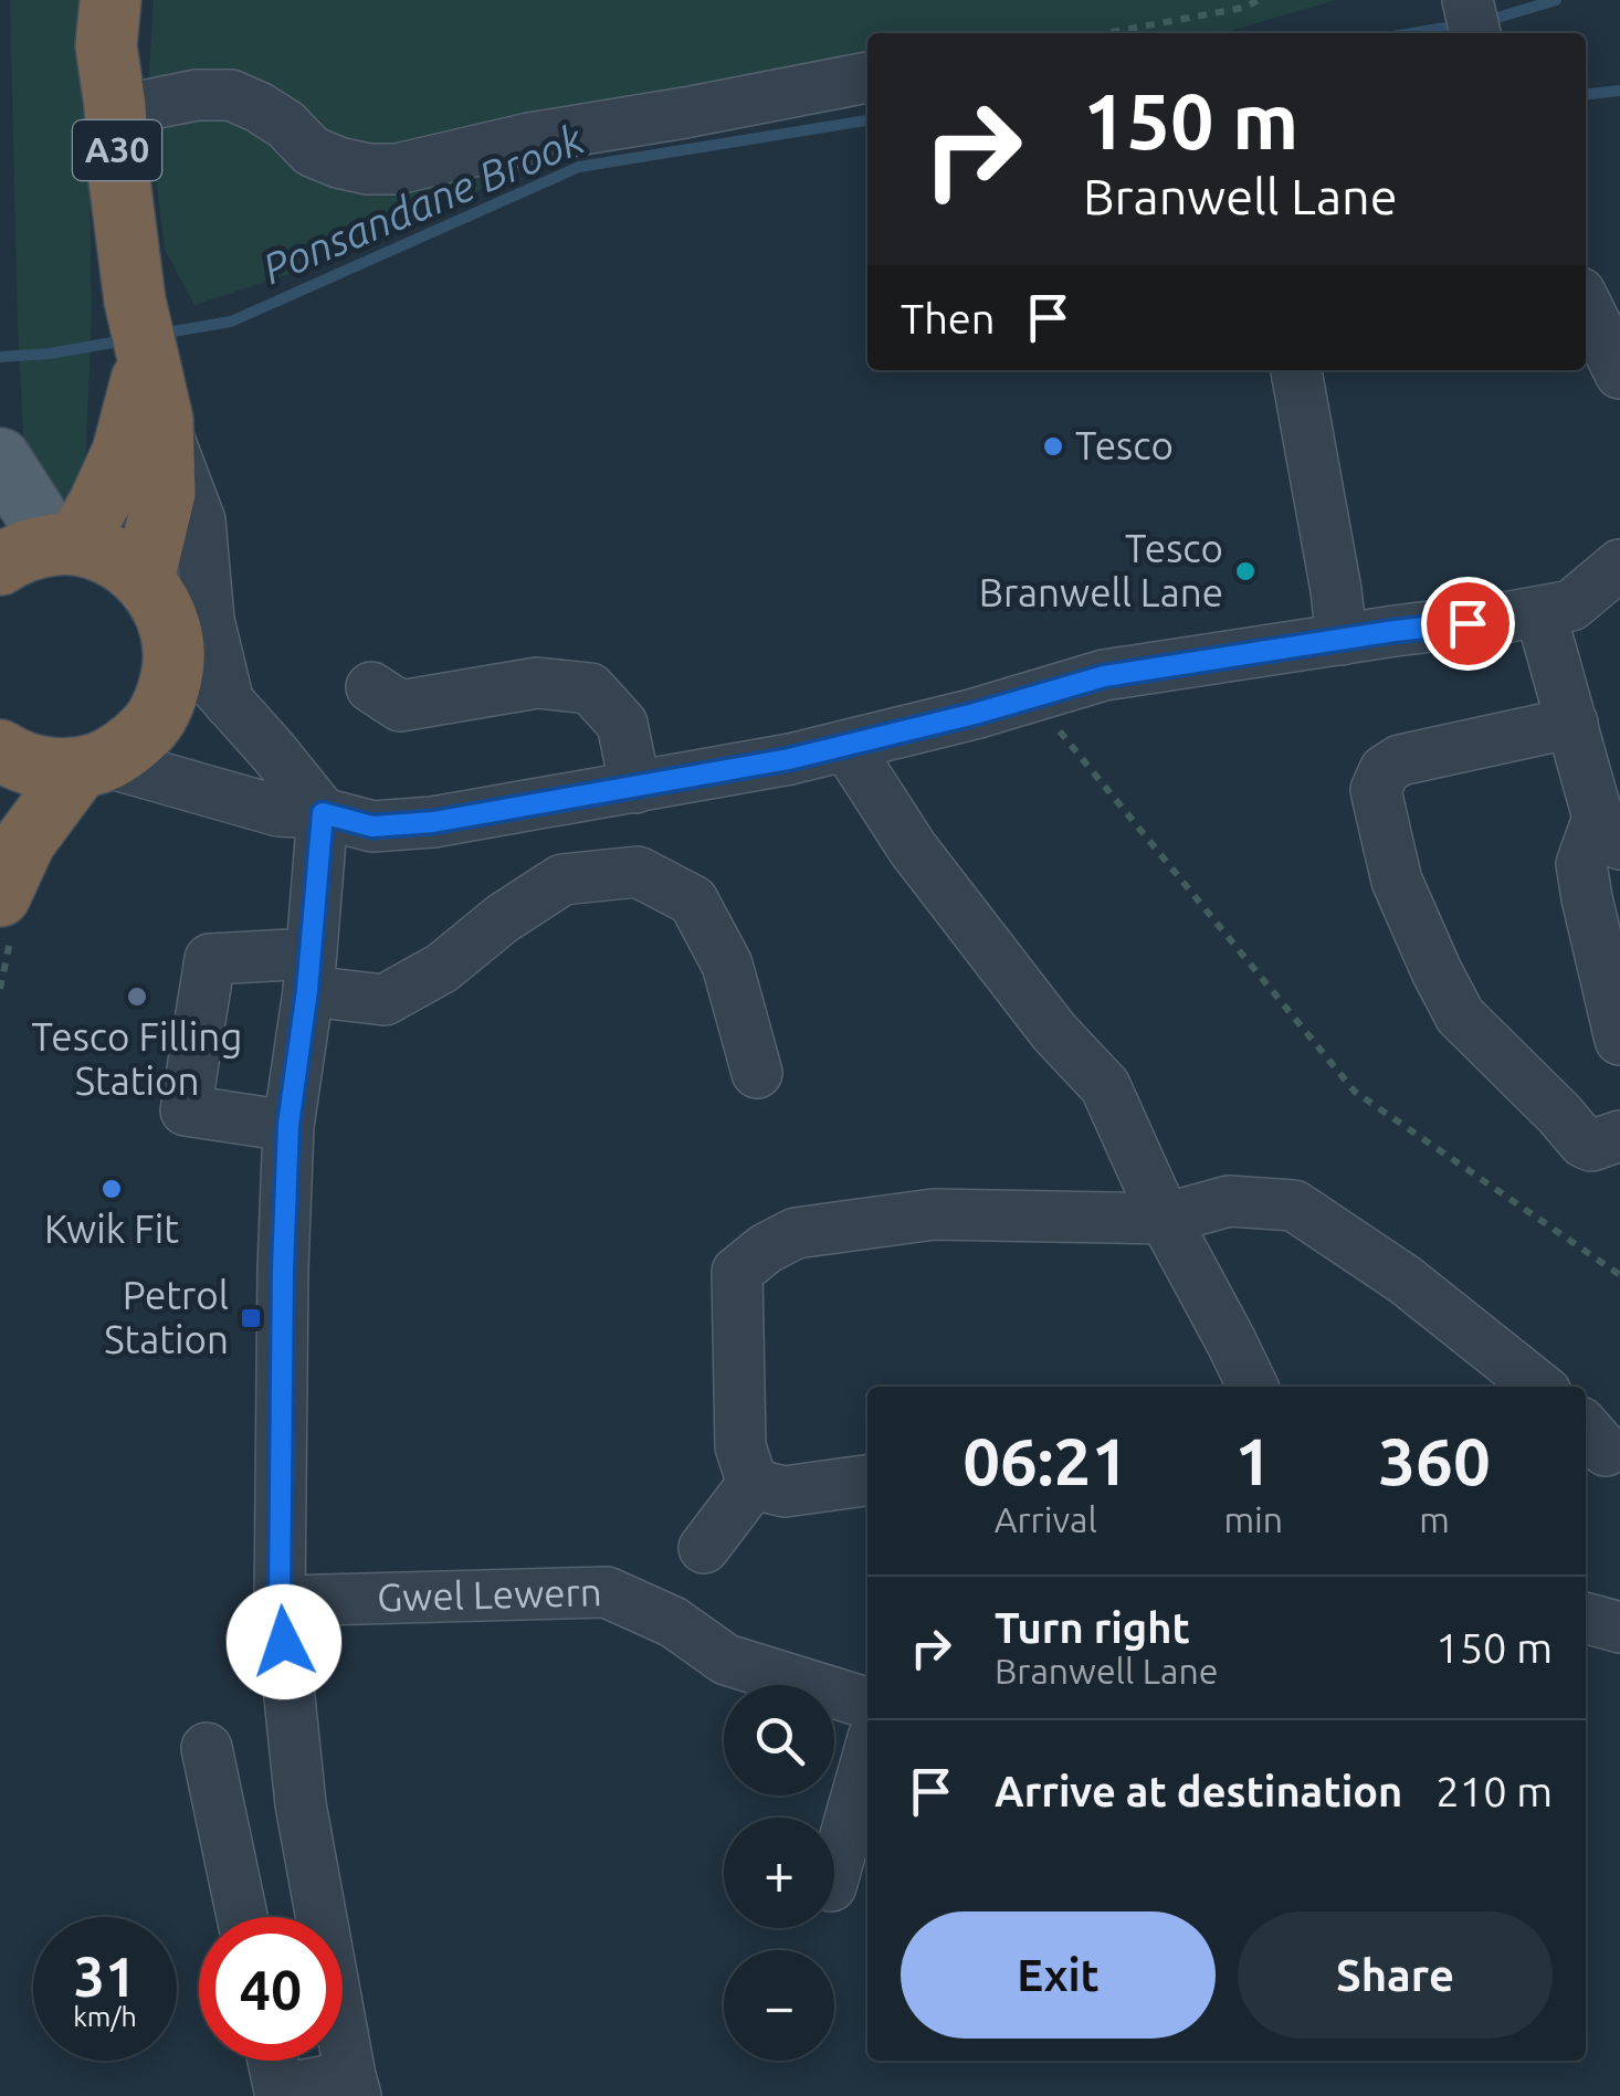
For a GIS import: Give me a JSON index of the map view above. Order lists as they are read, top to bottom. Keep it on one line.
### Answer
{"streets":{"highway":["A30"],"street":["Gwel Lewern"]},"water":["Ponsandane Brook"],"places":{"other":["Tesco","Tesco Branwell Lane","Tesco Filling Station","Kwik Fit"],"transit":["Petrol Station"]},"page":{"turn":["150 m","Branwell Lane"],"then":"Then","eta":["06:21","Arrival","1","min","360","m"],"list":[{"name":"Turn right","note":"Branwell Lane","value":"150 m"},{"name":"Arrive at destination","value":"210 m"}],"map_buttons":["+","−"],"buttons":["Exit","Share"],"speed":"31 km/h","limit":"40"}}
